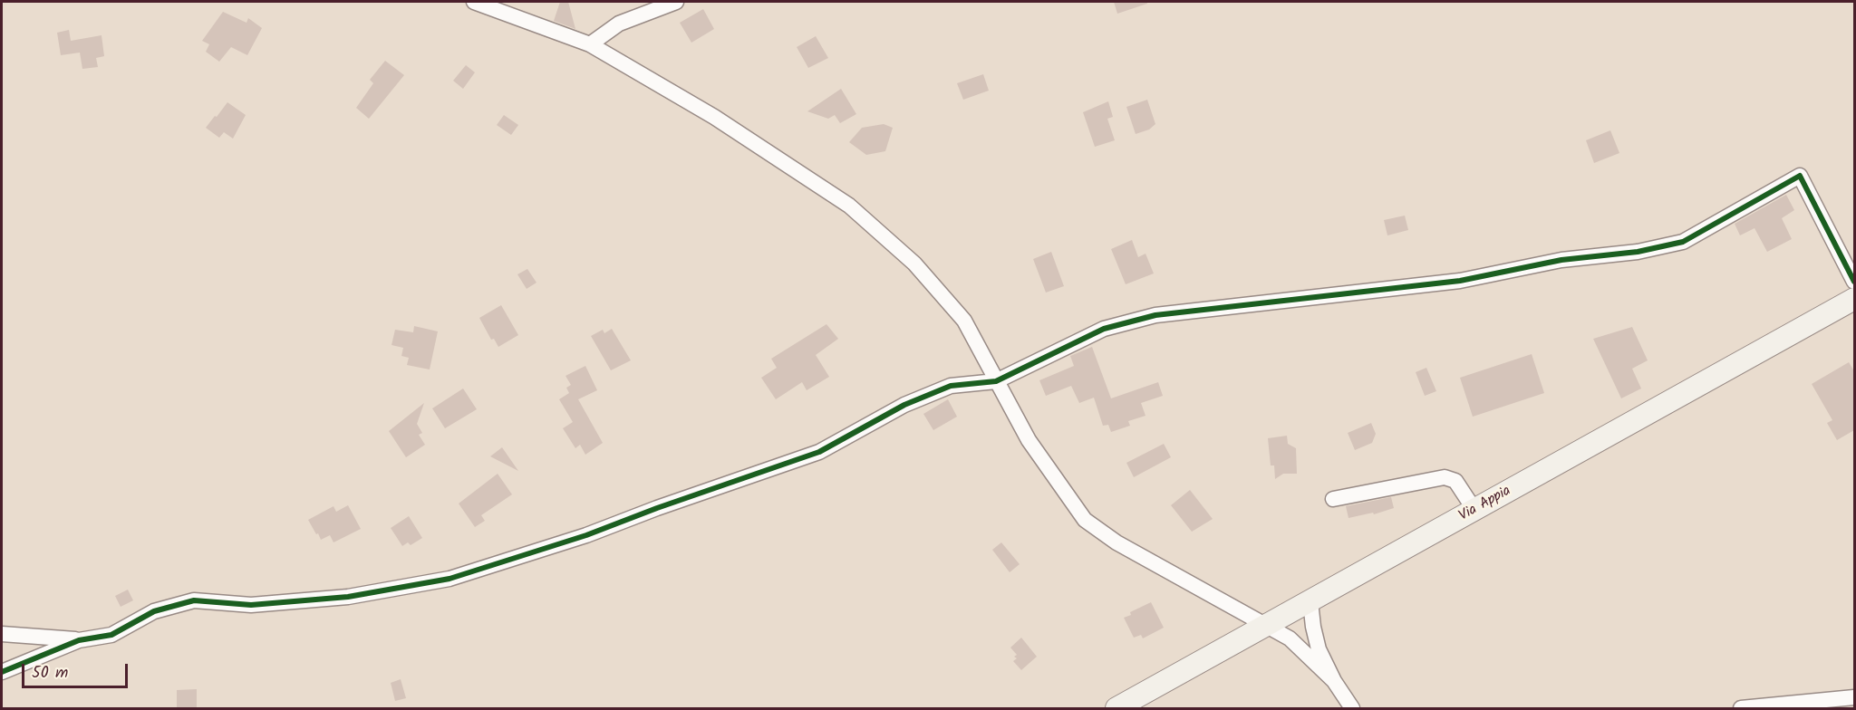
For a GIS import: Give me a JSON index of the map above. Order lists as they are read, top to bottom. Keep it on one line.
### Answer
{"streets":{"main road":["Via Appia"]},"scale_bar":"50 m"}
